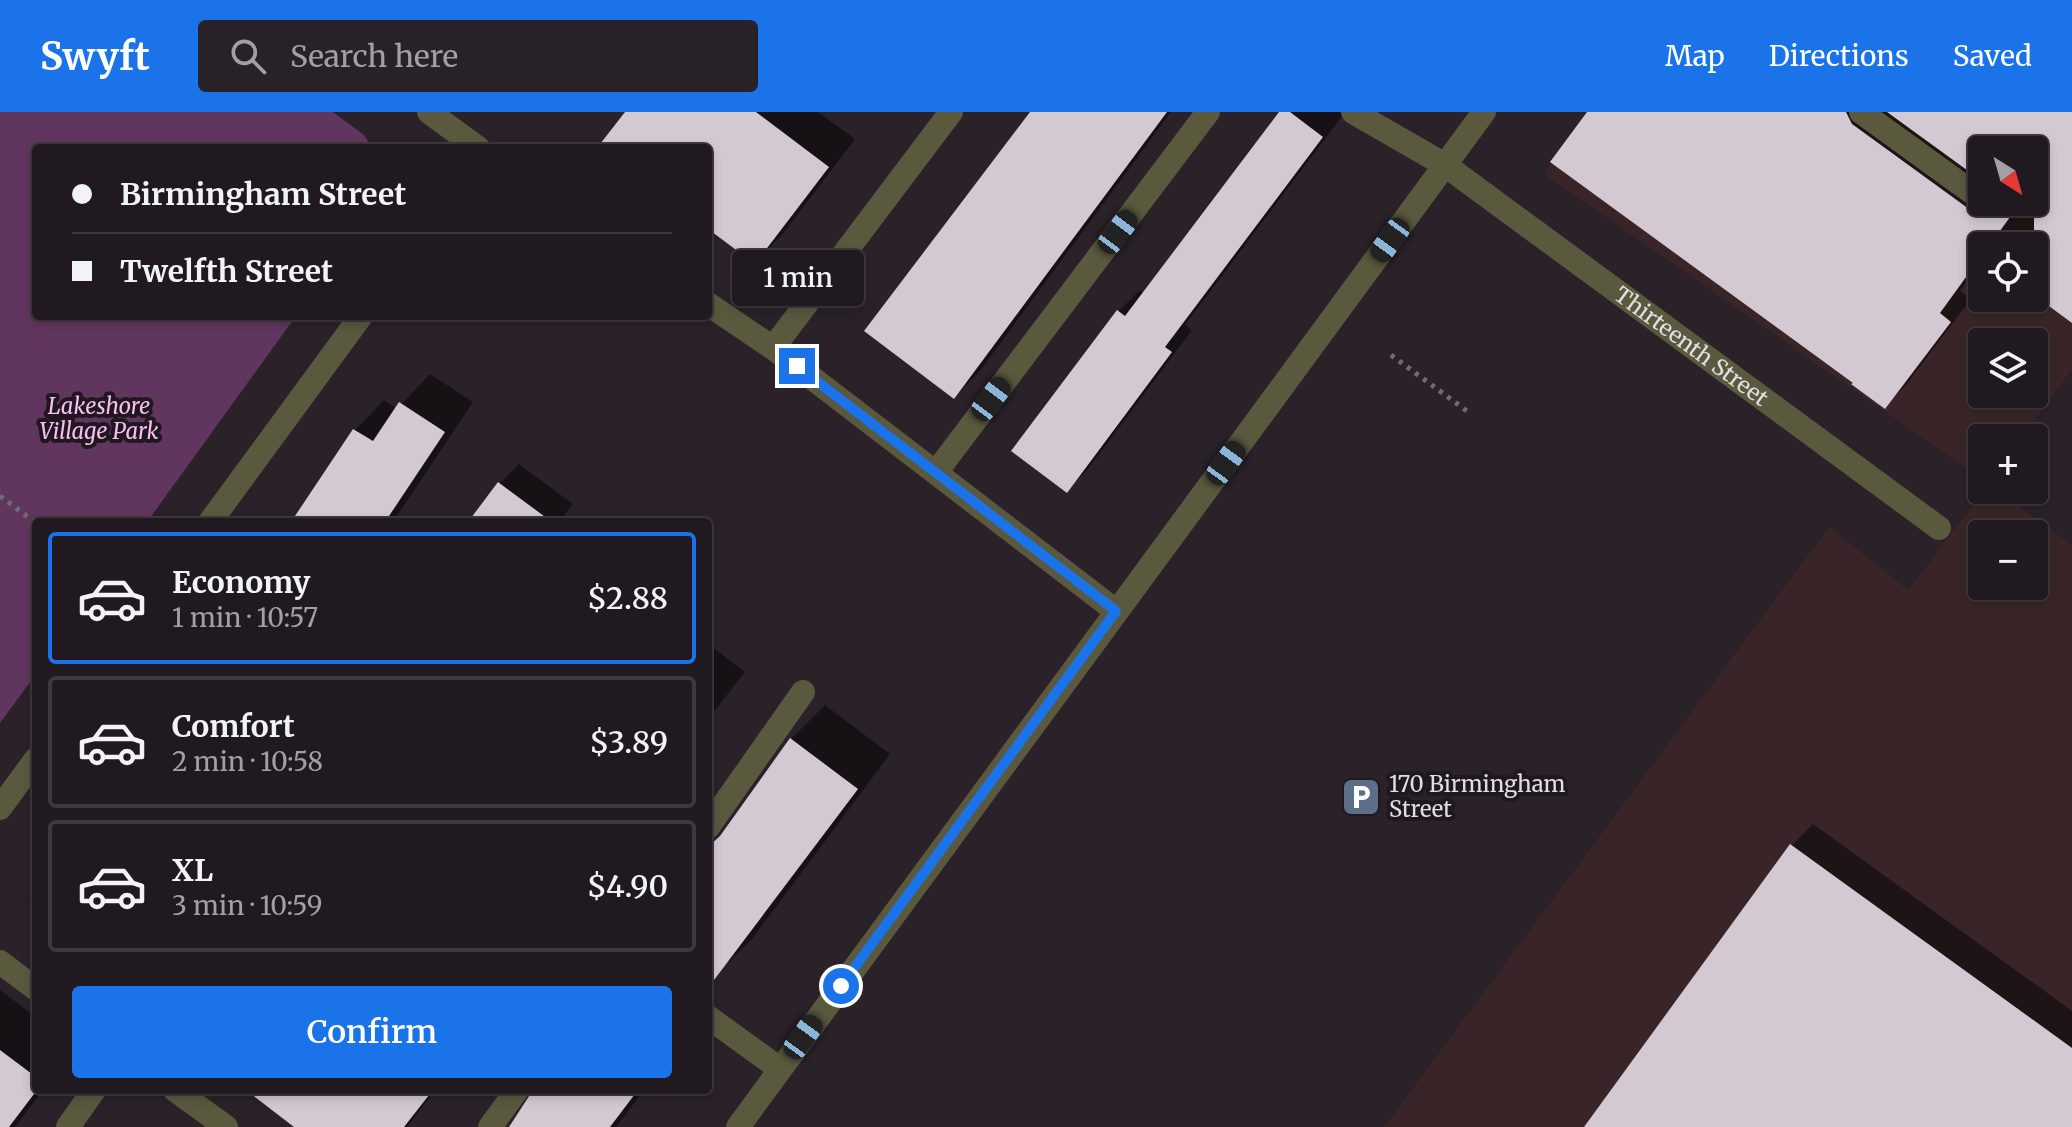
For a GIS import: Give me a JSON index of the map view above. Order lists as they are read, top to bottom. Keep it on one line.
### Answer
{"streets":{"street":["Thirteenth Street"]},"parks":["Lakeshore Village Park"],"places":{"parking":["170 Birmingham Street"]},"north":"bottom right","page":{"header":"Swyft","search":"Search here","nav":["Map","Directions","Saved"],"map_buttons":["+","−"],"banner":["Birmingham Street","Twelfth Street"],"bubble":"1 min","list":[{"name":"Economy","note":"1 min · 10:57","value":"$2.88"},{"name":"Comfort","note":"2 min · 10:58","value":"$3.89"},{"name":"XL","note":"3 min · 10:59","value":"$4.90"}],"buttons":"Confirm"}}
